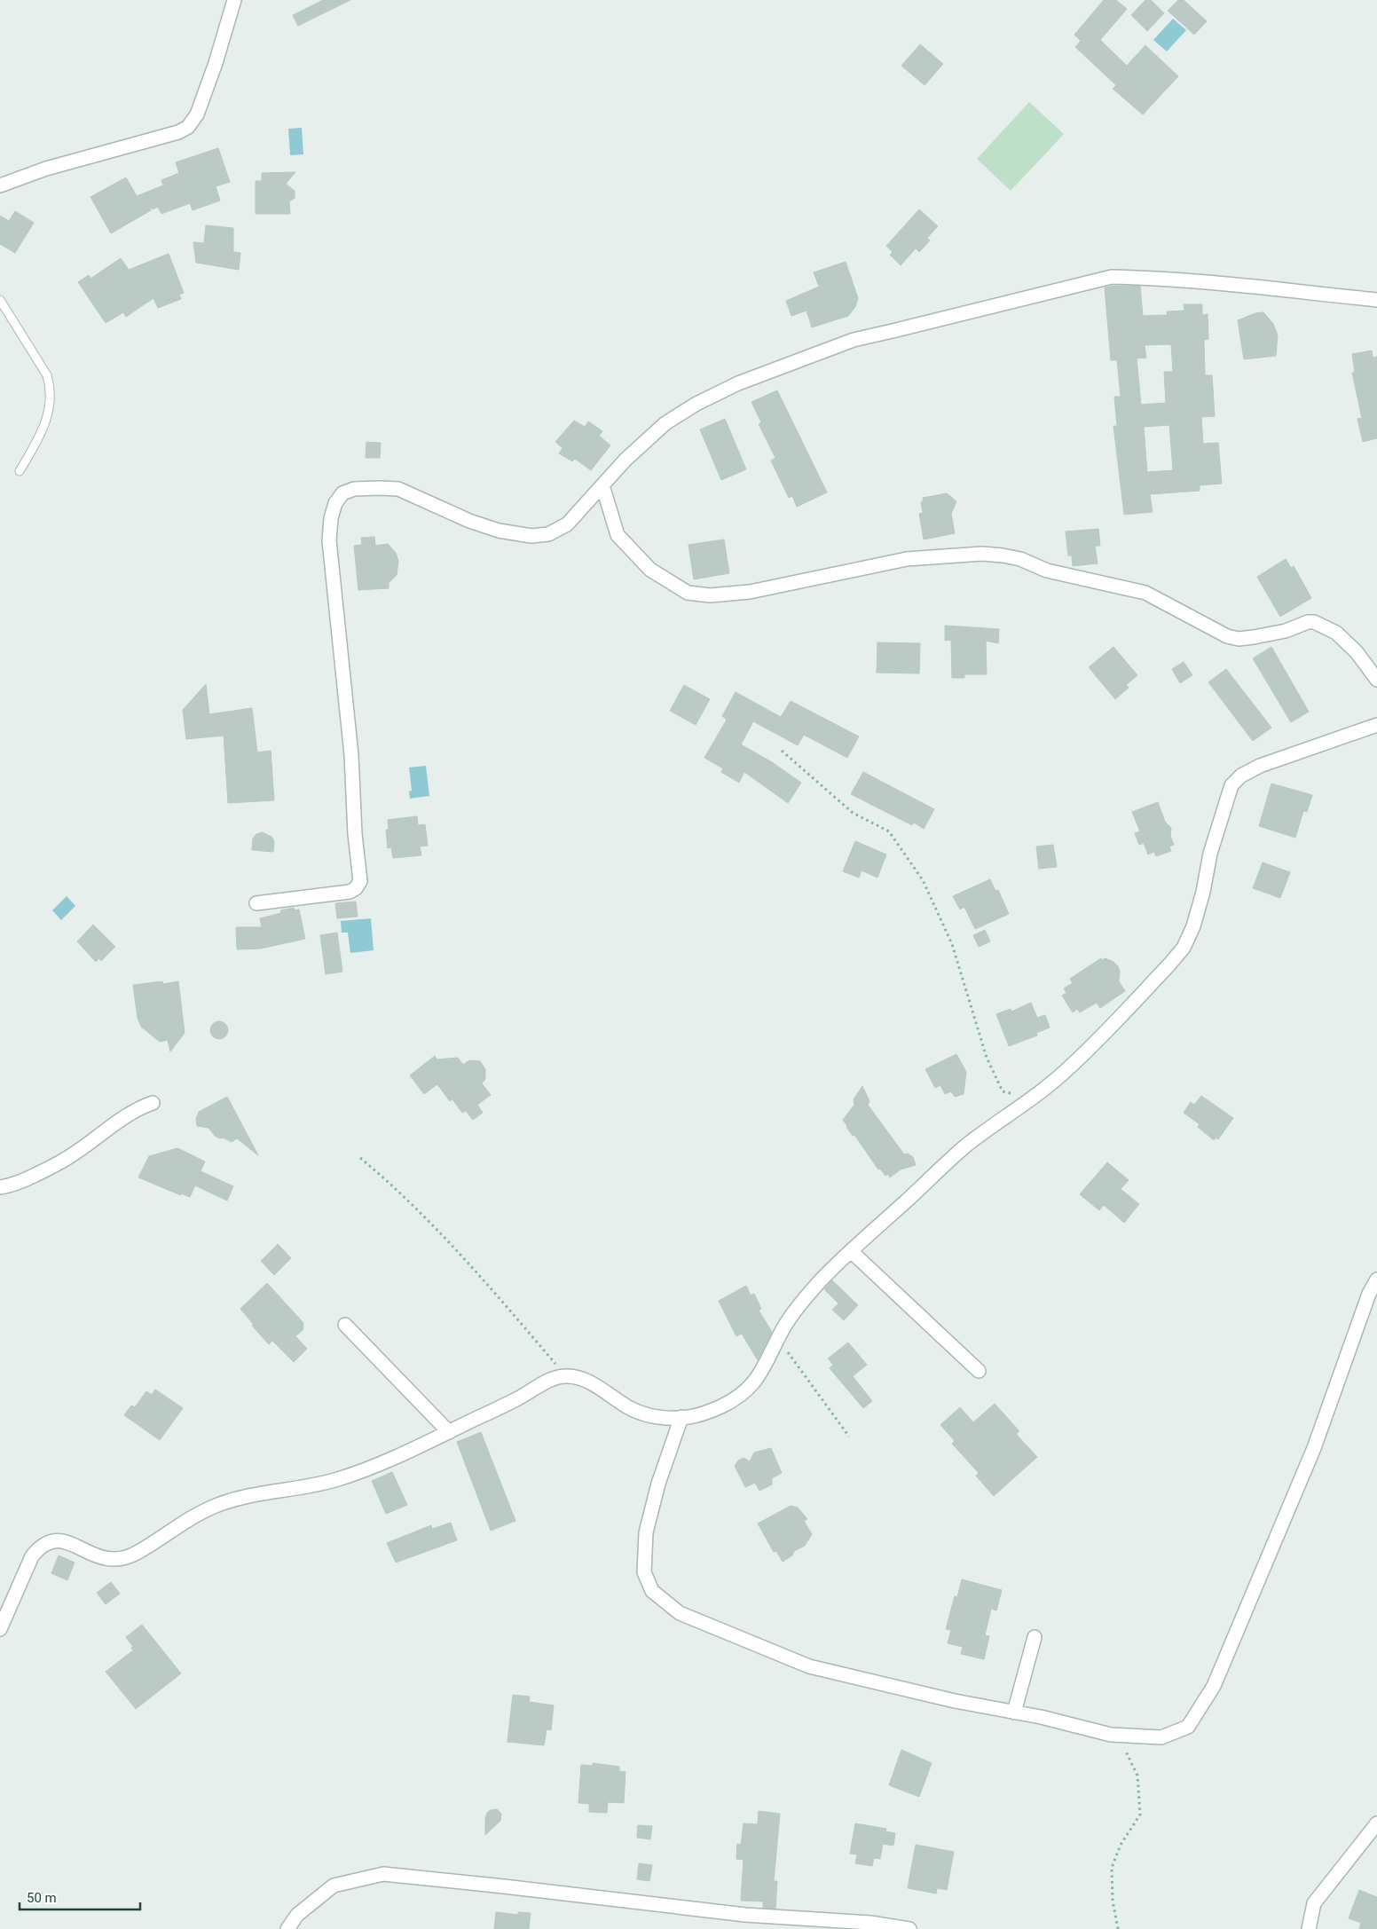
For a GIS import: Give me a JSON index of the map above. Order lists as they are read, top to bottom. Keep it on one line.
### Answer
{"scale_bar":"50 m"}
